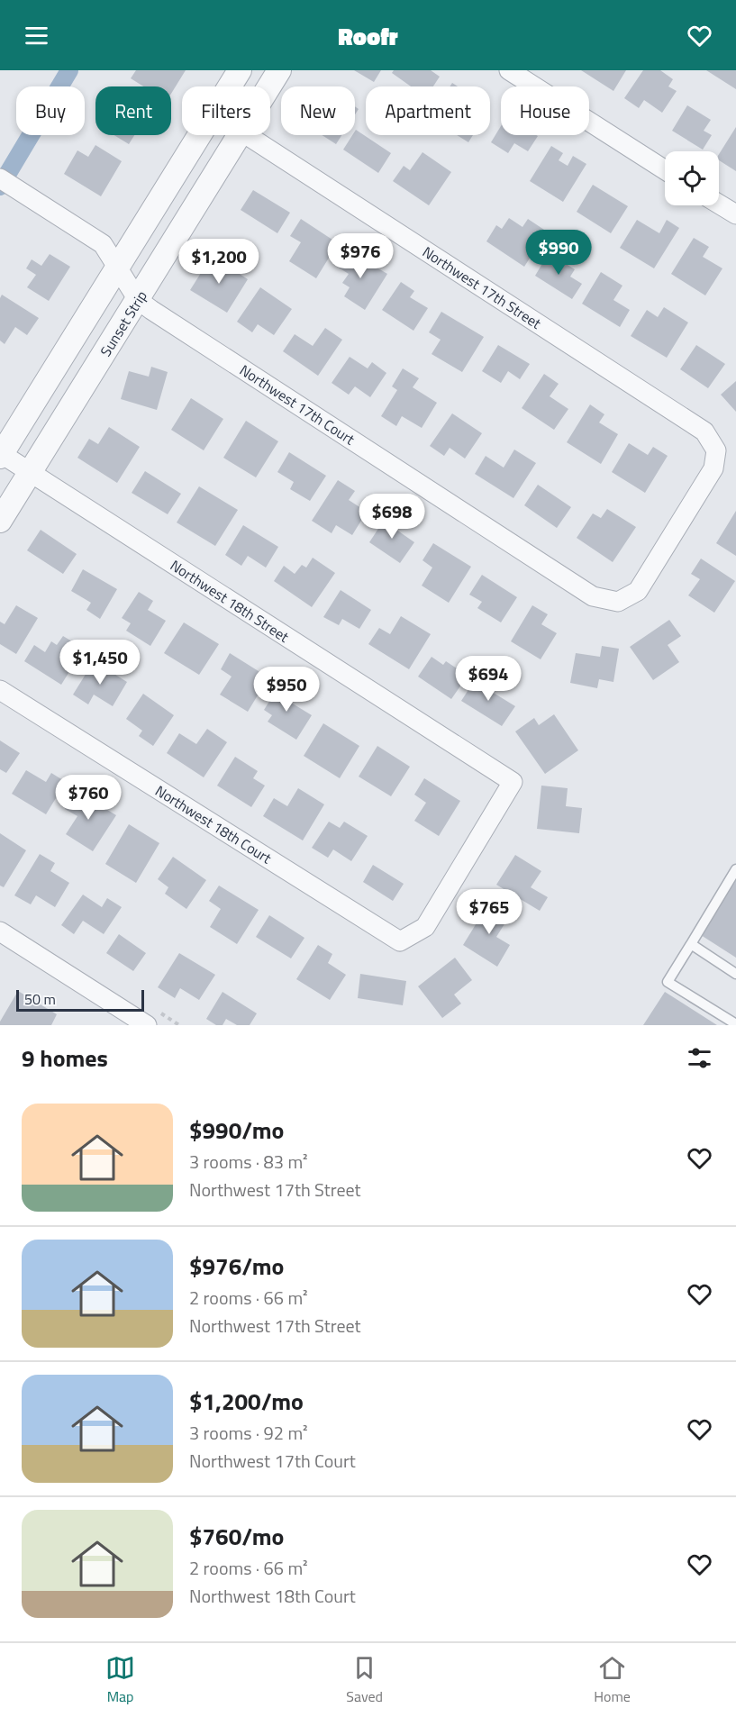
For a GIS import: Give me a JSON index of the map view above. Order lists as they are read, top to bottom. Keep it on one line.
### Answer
{"streets":{"street":["Northwest 17th Street","Sunset Strip","Northwest 17th Court","Northwest 18th Street","Northwest 18th Court"]},"crossings":[["Northwest 17th Street","Northwest 17th Court"],["Sunset Strip","Northwest 17th Court"],["Sunset Strip","Northwest 18th Street"],["Northwest 18th Street","Northwest 18th Court"]],"scale_bar":"50 m","page":{"header":"Roofr","chip":["Buy","Rent","Filters","New","Apartment","House"],"price":["$990","$976","$1,200","$698","$1,450","$694","$950","$760","$765"],"scale":"50 m","heading":"9 homes","list":[{"name":"$990/mo","note":"3 rooms · 83 m² · Northwest 17th Street"},{"name":"$976/mo","note":"2 rooms · 66 m² · Northwest 17th Street"},{"name":"$1,200/mo","note":"3 rooms · 92 m² · Northwest 17th Court"},{"name":"$760/mo","note":"2 rooms · 66 m² · Northwest 18th Court"}],"tabs":["Map","Saved","Home"]}}
